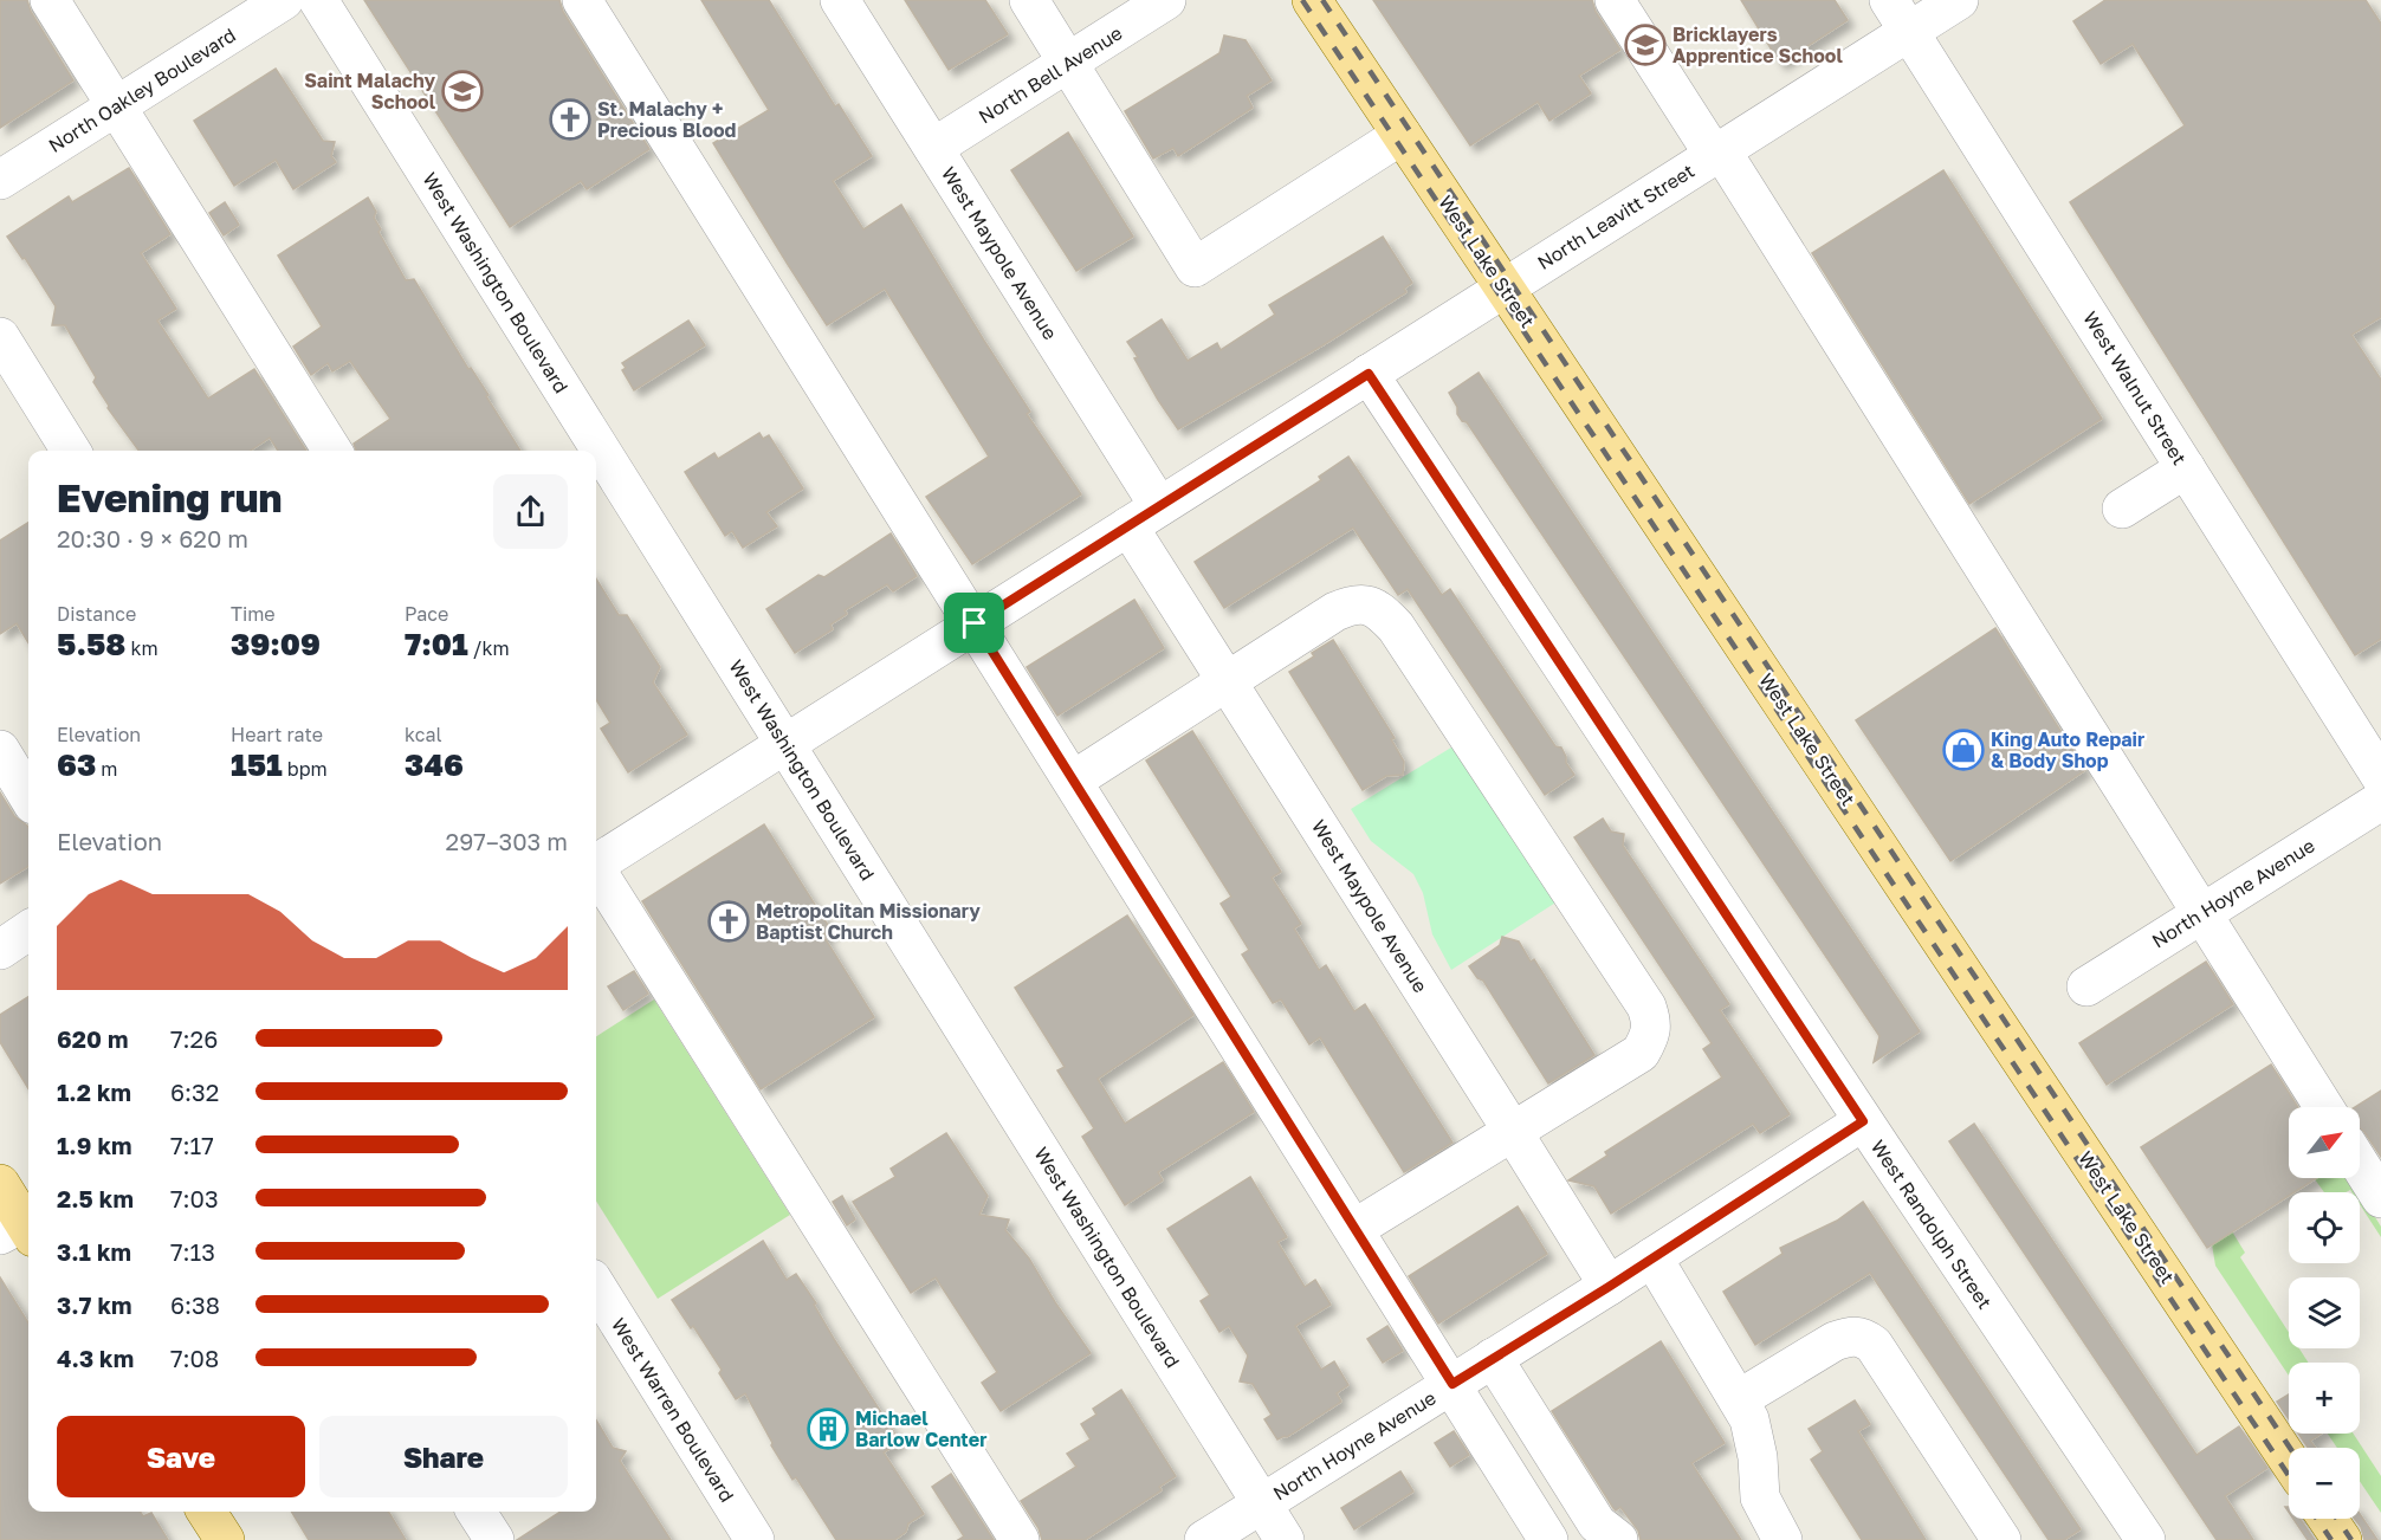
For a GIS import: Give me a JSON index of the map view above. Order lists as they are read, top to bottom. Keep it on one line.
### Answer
{"streets":{"main road":["West Lake Street"],"street":["North Bell Avenue","North Oakley Boulevard","North Leavitt Street","West Maypole Avenue","West Washington Boulevard","West Walnut Street","North Hoyne Avenue","West Randolph Street","West Warren Boulevard"]},"crossings":[["North Bell Avenue","West Maypole Avenue"],["North Leavitt Street","West Maypole Avenue"],["North Leavitt Street","West Lake Street"],["North Leavitt Street","West Washington Boulevard"],["North Leavitt Street","West Walnut Street"],["North Leavitt Street","West Randolph Street"],["West Maypole Avenue","North Hoyne Avenue"],["West Washington Boulevard","North Hoyne Avenue"],["North Hoyne Avenue","West Randolph Street"]],"places":{"school or university":["Bricklayers Apprentice School","Saint Malachy School"],"church":["St. Malachy + Precious Blood","Metropolitan Missionary Baptist Church"],"shop":["King Auto Repair & Body Shop"],"building":["Michael Barlow Center"]},"north":"top right","page":{"heading":["Evening run","20:30 · 9 × 620 m"],"stats":[["Distance","5.58 km"],["Time","39:09"],["Pace","7:01 /km"],["Elevation","63 m"],["Heart rate","151 bpm"],["kcal","346"]],"chart":["Elevation","297–303 m"],"list":[{"name":"620 m","note":"7:26"},{"name":"1.2 km","note":"6:32"},{"name":"1.9 km","note":"7:17"},{"name":"2.5 km","note":"7:03"},{"name":"3.1 km","note":"7:13"},{"name":"3.7 km","note":"6:38"},{"name":"4.3 km","note":"7:08"}],"map_buttons":["+","−"],"buttons":["Save","Share"]}}
